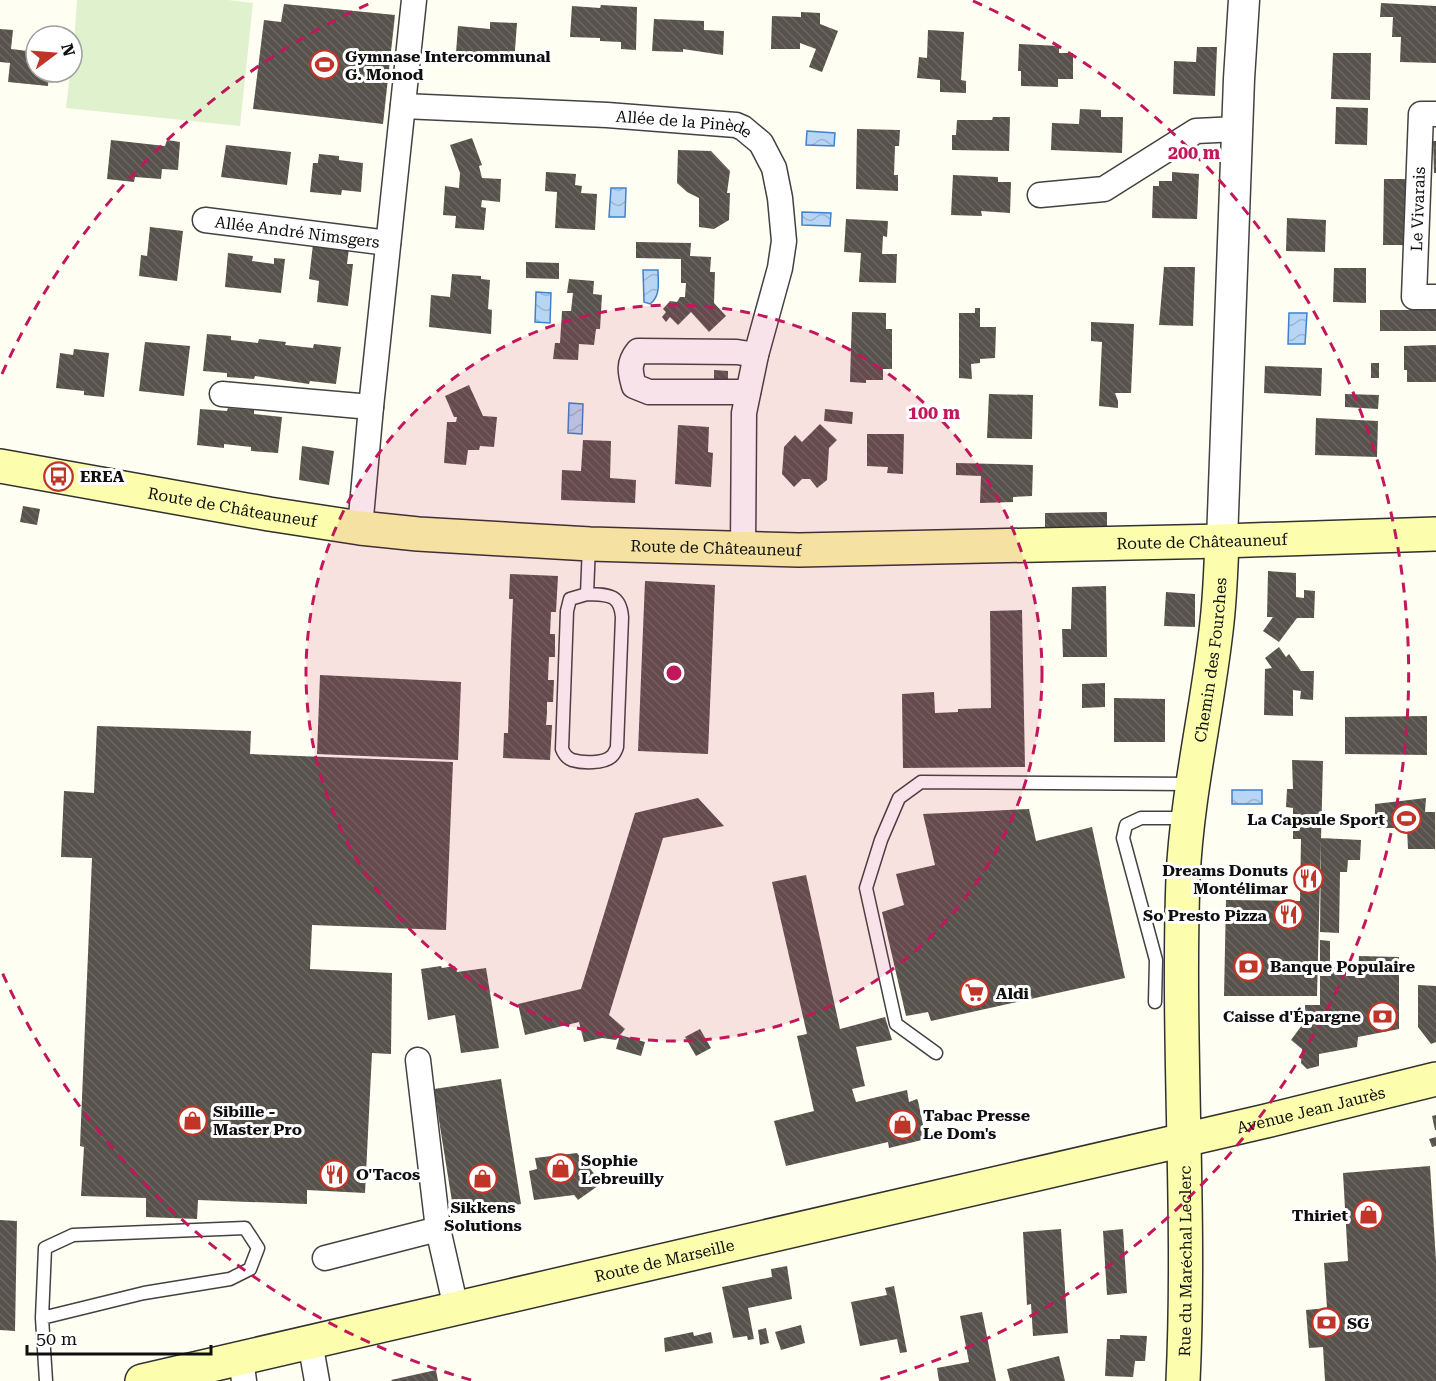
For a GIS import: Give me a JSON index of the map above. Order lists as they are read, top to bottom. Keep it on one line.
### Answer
{"streets":{"main road":["Route de Châteauneuf","Chemin des Fourches","Avenue Jean Jaurès","Route de Marseille","Rue du Maréchal Leclerc"],"street":["Allée de la Pinède","Le Vivarais","Allée André Nimsgers"]},"crossings":[["Allée de la Pinède","Allée André Nimsgers"],["Allée de la Pinède","Route de Châteauneuf"],["Allée André Nimsgers","Route de Châteauneuf"],["Route de Châteauneuf","Chemin des Fourches"],["Chemin des Fourches","Avenue Jean Jaurès"],["Chemin des Fourches","Route de Marseille"],["Chemin des Fourches","Rue du Maréchal Leclerc"],["Avenue Jean Jaurès","Route de Marseille"],["Avenue Jean Jaurès","Rue du Maréchal Leclerc"],["Route de Marseille","Rue du Maréchal Leclerc"]],"places":{"sports":["Gymnase Intercommunal G. Monod","La Capsule Sport"],"bus stop":["EREA"],"restaurant":["Dreams Donuts Montélimar","So Presto Pizza","O'Tacos"],"bank":["Banque Populaire","Caisse d'Épargne","SG"],"supermarket":["Aldi"],"shop":["Sibille - Master Pro","Tabac Presse Le Dom's","Sophie Lebreuilly","Sikkens Solutions","Thiriet"]},"scale_bar":"50 m","north":"right","rings":["200 m","100 m"]}
